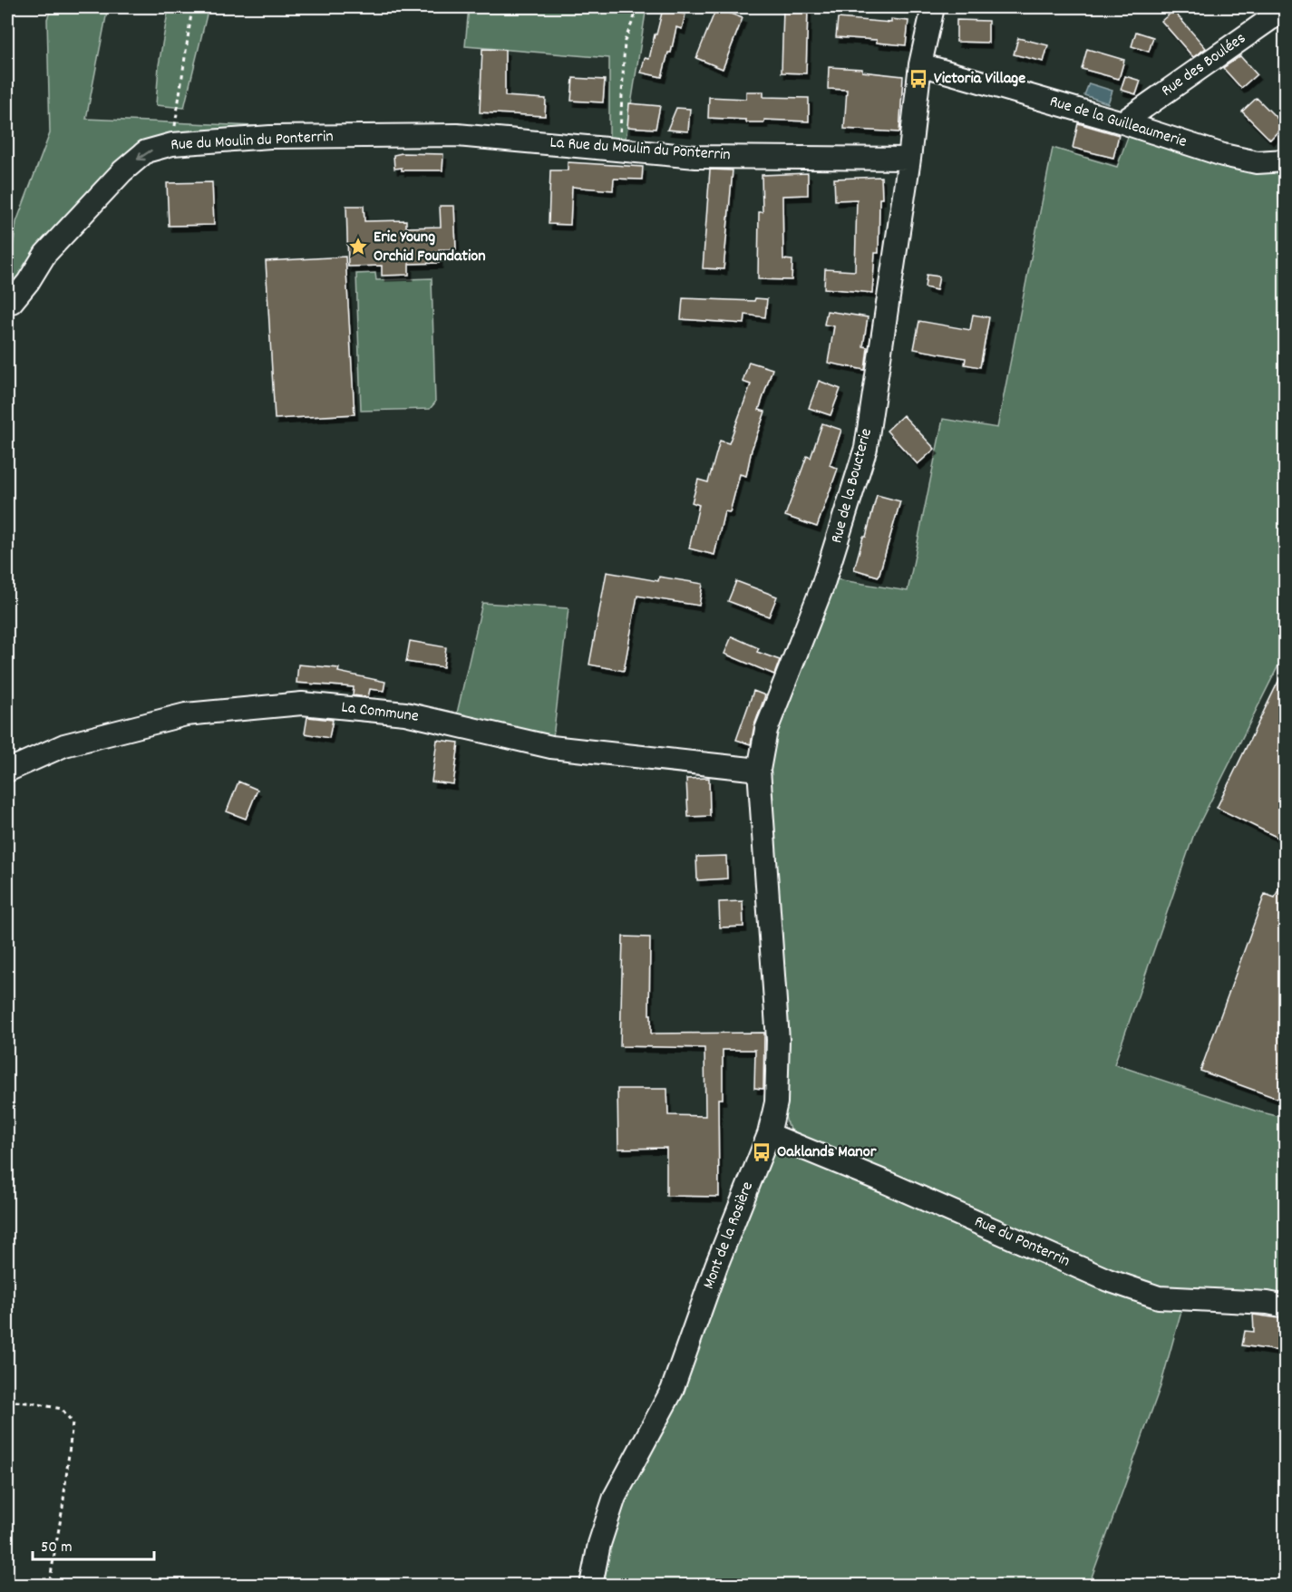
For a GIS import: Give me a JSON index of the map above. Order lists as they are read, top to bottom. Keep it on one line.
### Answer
{"streets":{"street":["Rue des Boulées","Rue de la Guilleaumerie","Rue du Moulin du Ponterrin","La Rue du Moulin du Ponterrin","Rue de la Boucterie","La Commune","Mont de la Rosière","Rue du Ponterrin"]},"crossings":[["Rue des Boulées","Rue de la Guilleaumerie"],["Rue de la Guilleaumerie","Rue de la Boucterie"],["Rue du Moulin du Ponterrin","La Rue du Moulin du Ponterrin"],["La Rue du Moulin du Ponterrin","Rue de la Boucterie"],["Rue de la Boucterie","La Commune"],["Rue de la Boucterie","Mont de la Rosière"],["La Commune","Mont de la Rosière"],["Mont de la Rosière","Rue du Ponterrin"]],"one_way":["Rue du Moulin du Ponterrin"],"places":{"bus stop":["Victoria Village","Oaklands Manor"],"place":["Eric Young Orchid Foundation"]},"scale_bar":"50 m"}
